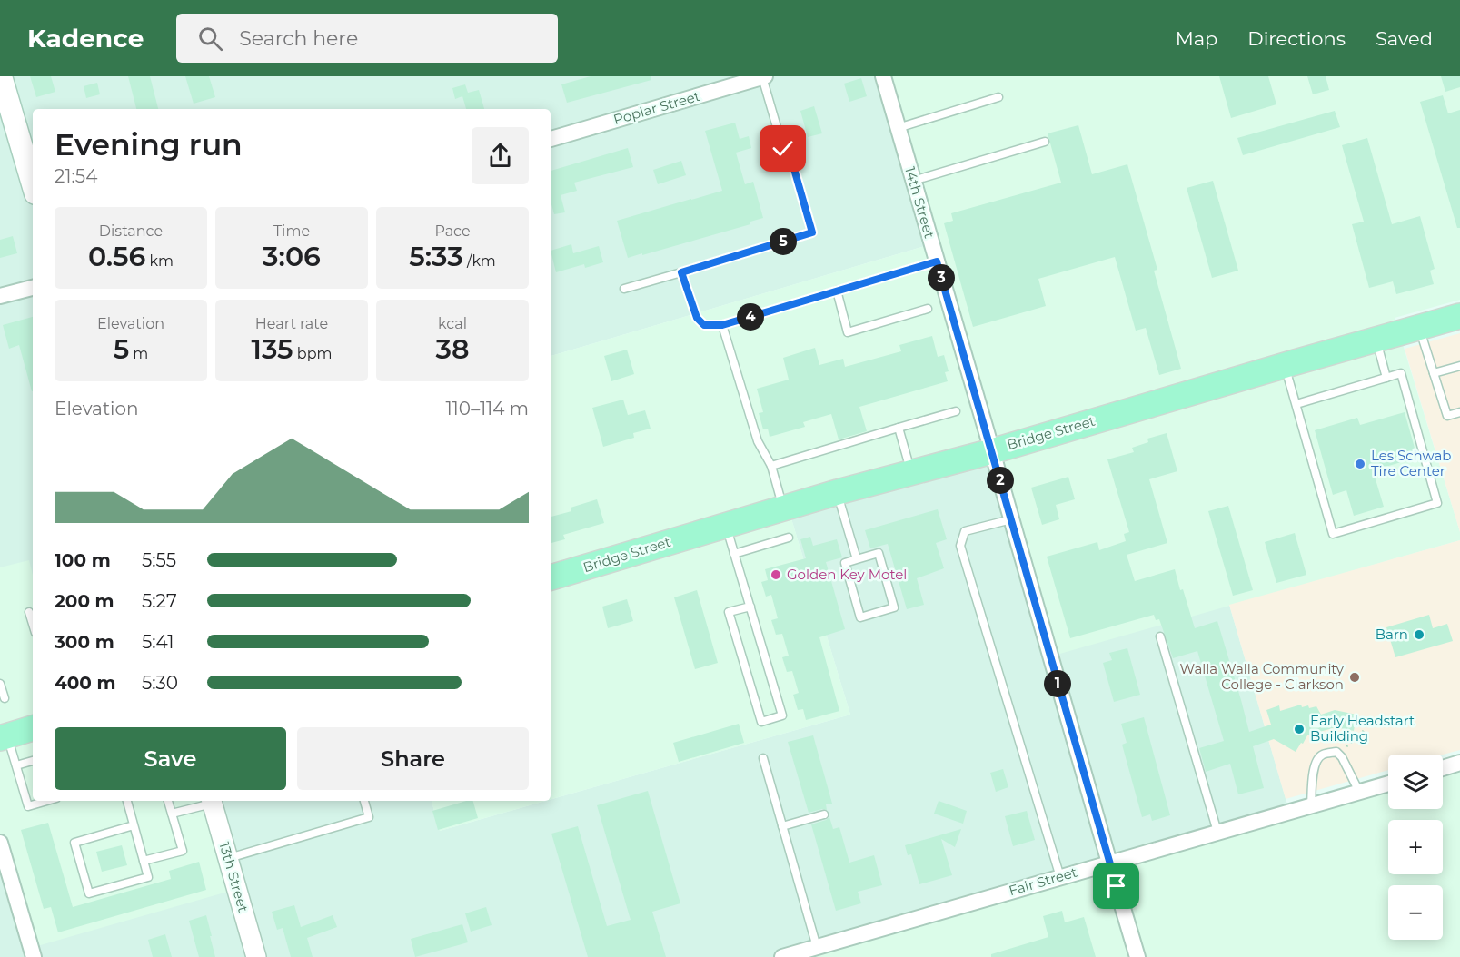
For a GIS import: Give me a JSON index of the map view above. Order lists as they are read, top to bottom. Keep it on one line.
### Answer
{"streets":{"highway":["Bridge Street"],"street":["Poplar Street","14th Street","13th Street","Fair Street"]},"crossings":[["14th Street","Bridge Street"],["14th Street","Fair Street"]],"places":["Les Schwab Tire Center","Golden Key Motel","Barn","Walla Walla Community College - Clarkson","Early Headstart Building"],"page":{"header":"Kadence","search":"Search here","nav":["Map","Directions","Saved"],"heading":["Evening run","21:54"],"stats":[["Distance","0.56 km"],["Time","3:06"],["Pace","5:33 /km"],["Elevation","5 m"],["Heart rate","135 bpm"],["kcal","38"]],"pins":["5","3","4","2","1"],"chart":["Elevation","110–114 m"],"list":[{"name":"100 m","note":"5:55"},{"name":"200 m","note":"5:27"},{"name":"300 m","note":"5:41"},{"name":"400 m","note":"5:30"}],"buttons":["Save","Share"],"map_buttons":["+","−"]}}
